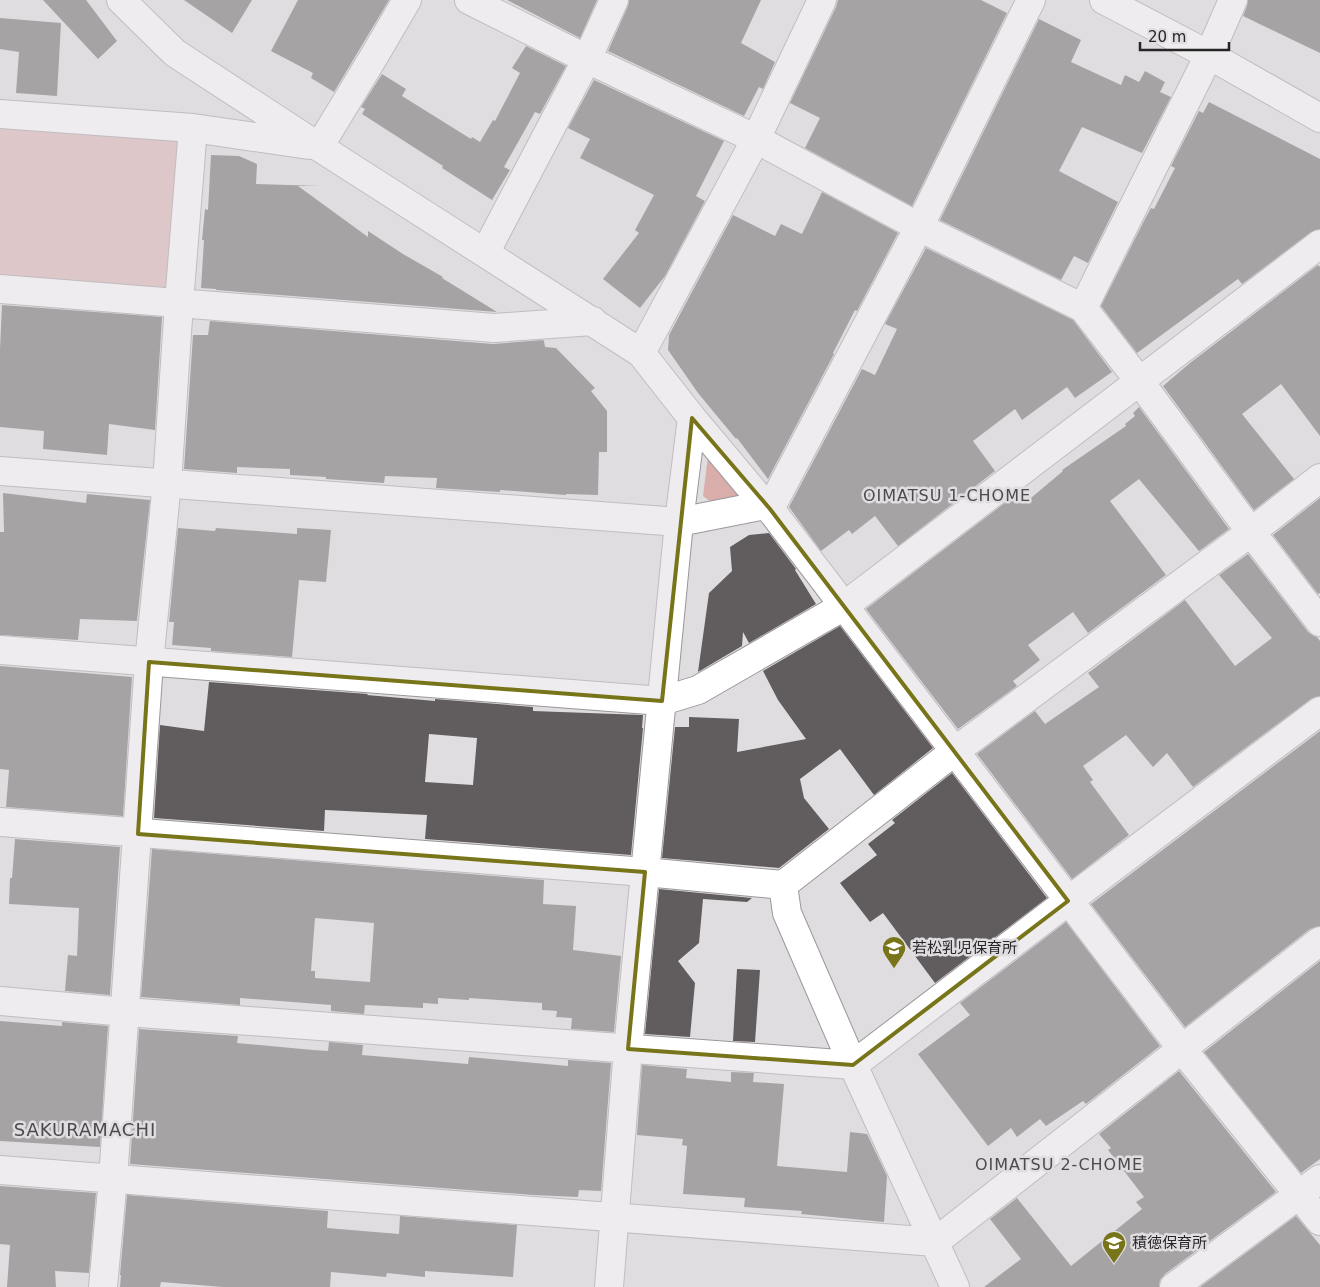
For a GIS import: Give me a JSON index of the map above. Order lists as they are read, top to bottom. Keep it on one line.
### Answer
{"districts":["OIMATSU 1-CHOME","SAKURAMACHI","OIMATSU 2-CHOME"],"places":{"school or university":["若松乳児保育所","積徳保育所"]},"scale_bar":"20 m"}
